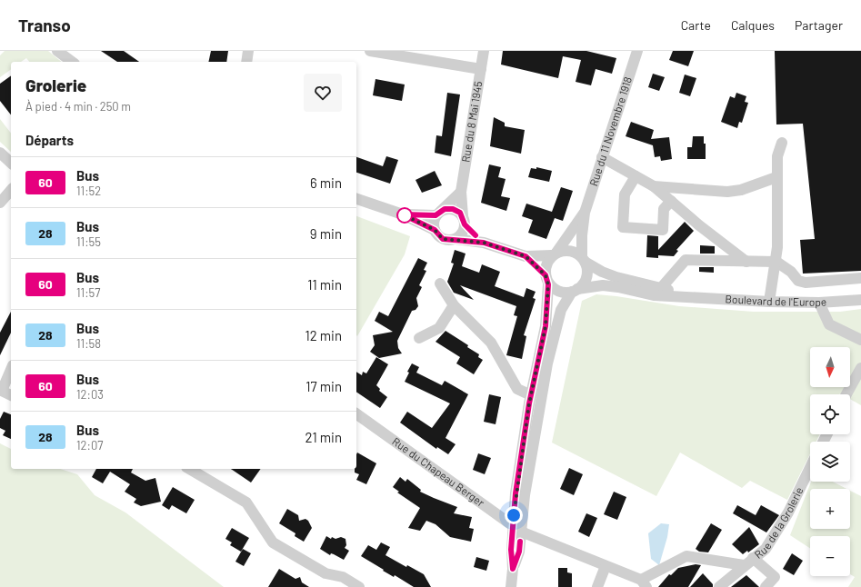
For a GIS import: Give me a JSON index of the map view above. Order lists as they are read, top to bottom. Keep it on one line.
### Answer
{"streets":{"street":["Rue du 8 Mai 1945","Rue du 11 Novembre 1918","Boulevard de l'Europe","Rue du Chapeau Berger","Rue de la Grolerie"]},"crossings":[["Rue du 11 Novembre 1918","Boulevard de l'Europe"],["Rue du Chapeau Berger","Rue de la Grolerie"]],"lines":["bus line 60"],"north":"bottom","page":{"header":"Transo","nav":["Carte","Calques","Partager"],"heading":[["Grolerie","À pied · 4 min · 250 m"],"Départs"],"list":[{"mark":"60","name":"Bus","note":"11:52","value":"6 min"},{"mark":"28","name":"Bus","note":"11:55","value":"9 min"},{"mark":"60","name":"Bus","note":"11:57","value":"11 min"},{"mark":"28","name":"Bus","note":"11:58","value":"12 min"},{"mark":"60","name":"Bus","note":"12:03","value":"17 min"},{"mark":"28","name":"Bus","note":"12:07","value":"21 min"}],"map_buttons":["+","−"]}}
